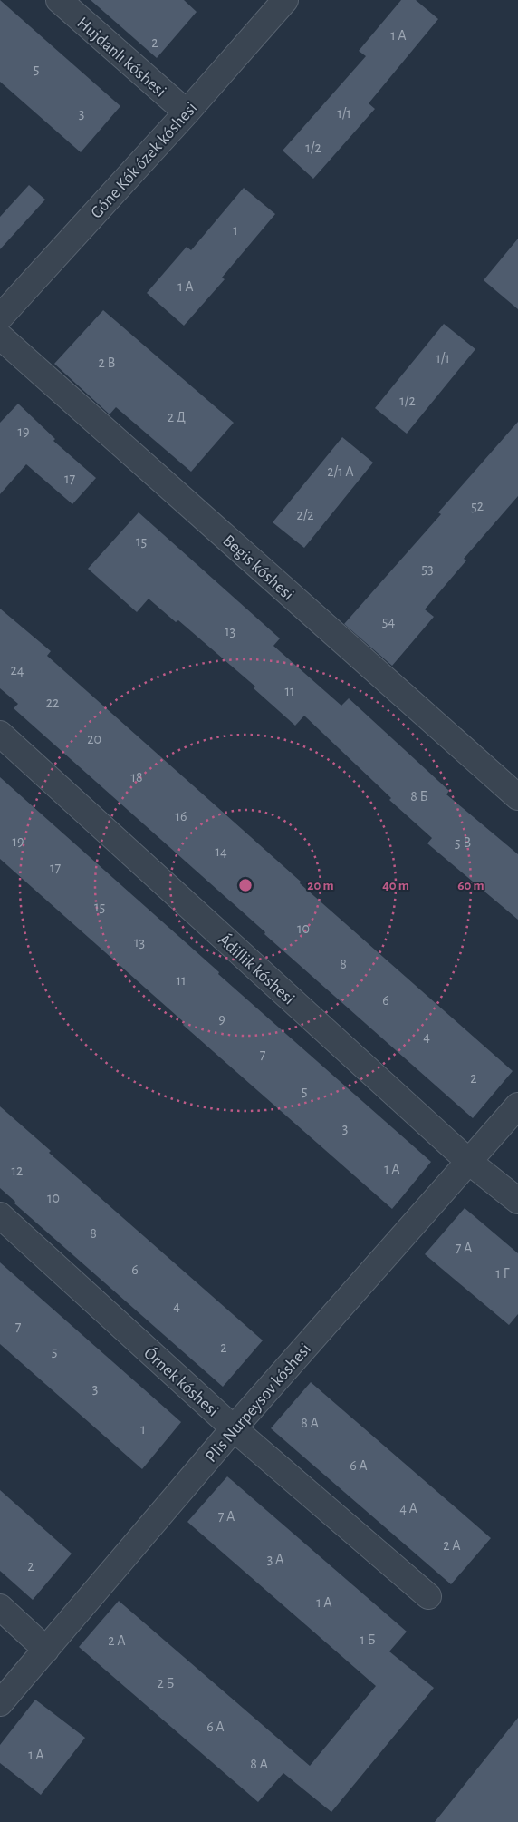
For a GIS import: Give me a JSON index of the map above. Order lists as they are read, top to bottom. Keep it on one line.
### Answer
{"streets":{"street":["Hujdanlı kóshesi","Góne Kók ózek kóshesi","Begis kóshesi","Ádillik kóshesi","Órnek kóshesi","Plis Nurpeysov kóshesi"]},"crossings":[["Hujdanlı kóshesi","Góne Kók ózek kóshesi"],["Ádillik kóshesi","Plis Nurpeysov kóshesi"],["Órnek kóshesi","Plis Nurpeysov kóshesi"]],"house_numbers":["1 А","2","5","3","1/1","1/2","1","1 А","1/1","2 В","1/2","2 Д","19","2/1 А","17","52","2/2","15","53","54","13","24","11","22","20","18","8 Б","16","19","5 В","14","17","15","10","13","8","11","6","9","4","7","2","5","3","1 А","12","10","8","7 А","6","1 Г","4","7","2","5","3","8 А","1","6 А","4 А","7 А","2 А","3 А","2","1 А","1 Б","2 А","2 Б","6 А","1 А","8 А"],"rings":["20 m","40 m","60 m"]}
